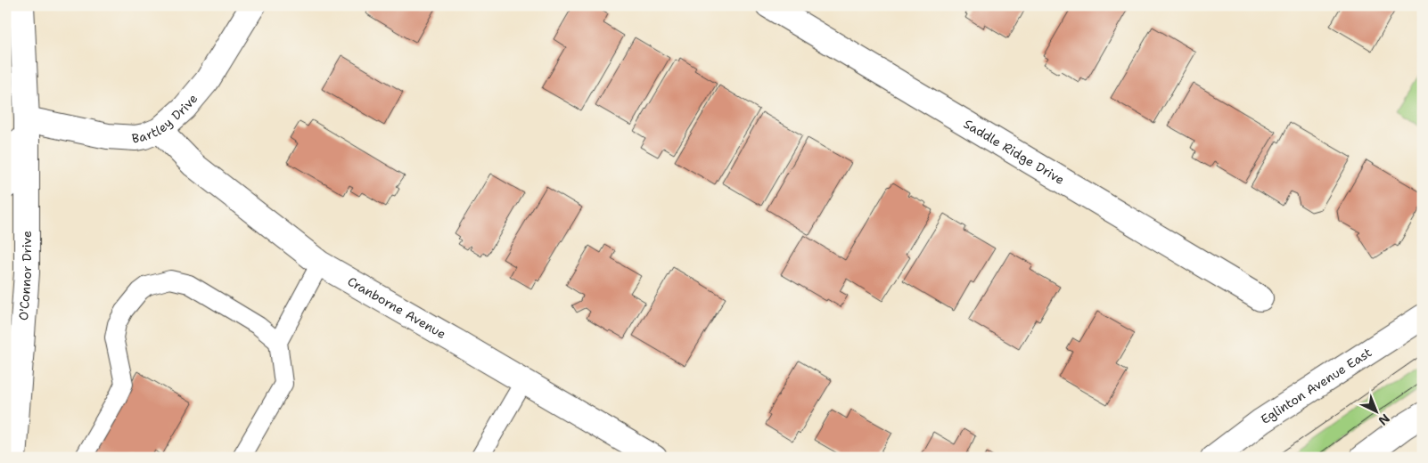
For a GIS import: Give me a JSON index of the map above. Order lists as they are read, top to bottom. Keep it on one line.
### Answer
{"streets":{"street":["Bartley Drive","Saddle Ridge Drive","O'Connor Drive","Cranborne Avenue","Eglinton Avenue East"]},"crossings":[["Bartley Drive","O'Connor Drive"],["Bartley Drive","Cranborne Avenue"]],"north":"bottom right"}
